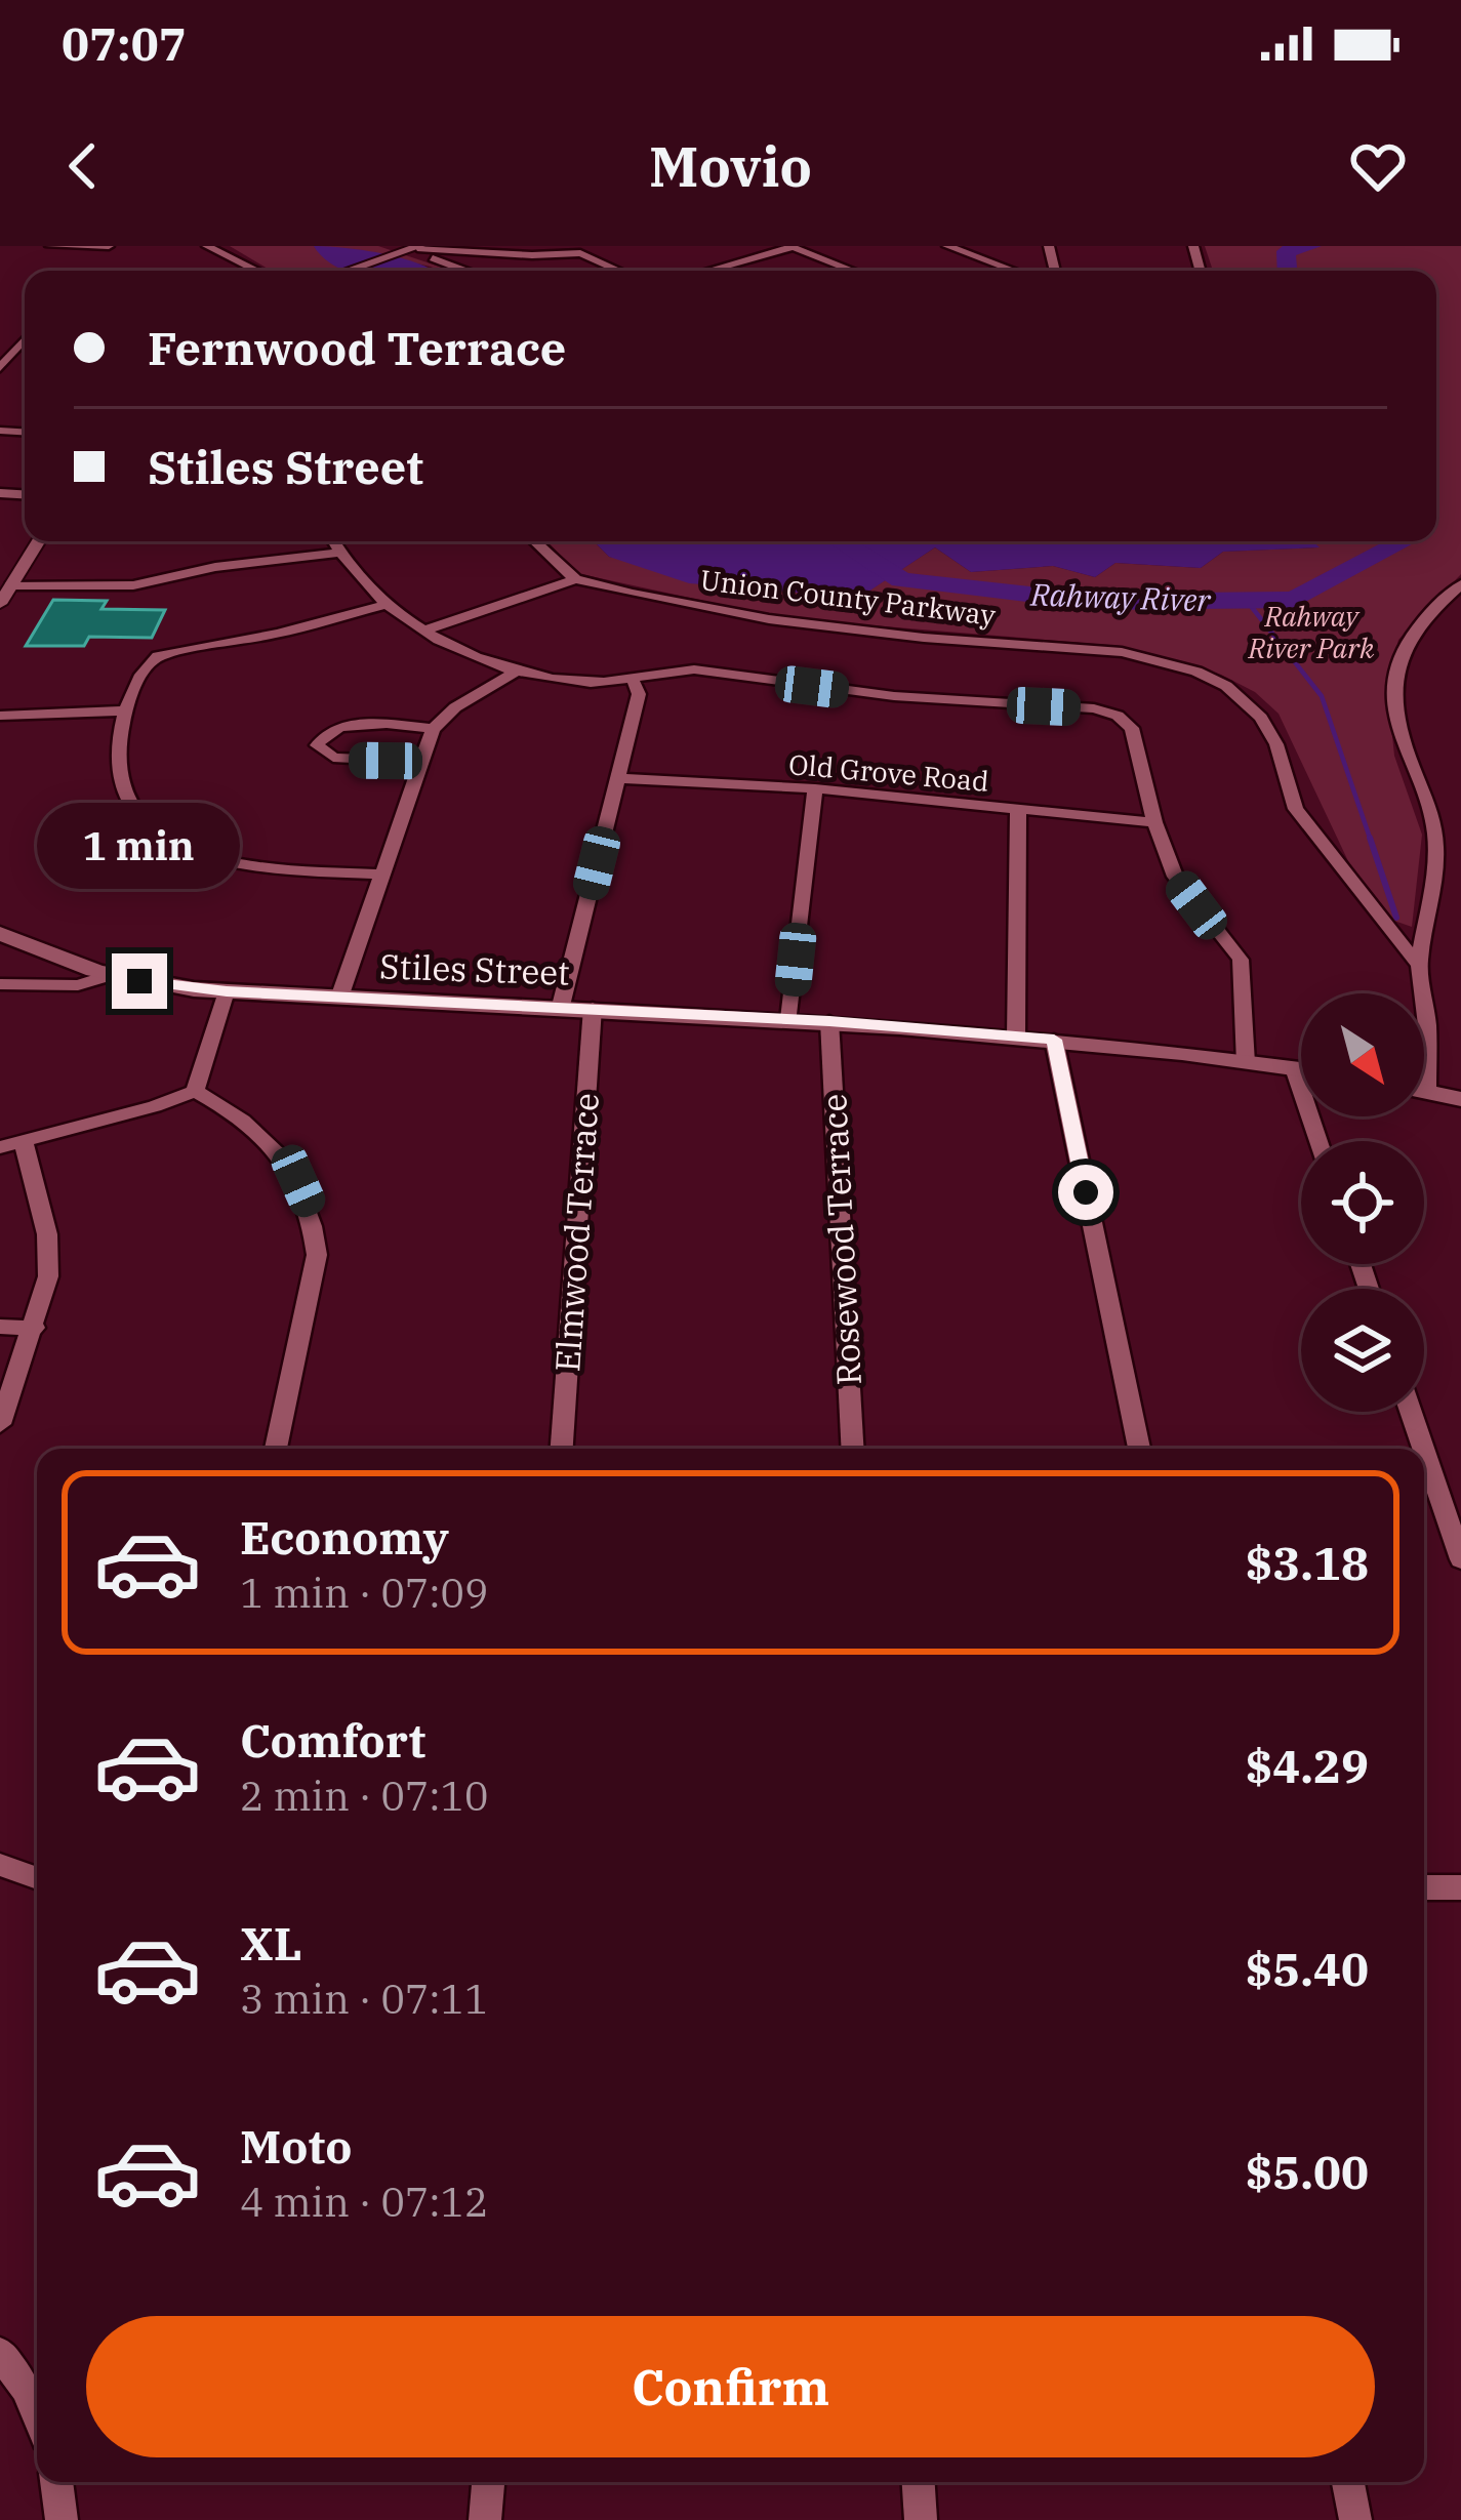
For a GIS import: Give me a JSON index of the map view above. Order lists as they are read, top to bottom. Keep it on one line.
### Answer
{"streets":{"main road":["Stiles Street"],"street":["Union County Parkway","Old Grove Road","Elmwood Terrace","Rosewood Terrace"]},"crossings":[["Stiles Street","Elmwood Terrace"],["Stiles Street","Rosewood Terrace"]],"water":["Rahway River"],"parks":["Rahway River Park"],"north":"bottom right","page":{"status":"07:07","header":"Movio","banner":["Fernwood Terrace","Stiles Street"],"bubble":"1 min","list":[{"name":"Economy","note":"1 min · 07:09","value":"$3.18"},{"name":"Comfort","note":"2 min · 07:10","value":"$4.29"},{"name":"XL","note":"3 min · 07:11","value":"$5.40"},{"name":"Moto","note":"4 min · 07:12","value":"$5.00"}],"buttons":"Confirm"}}
